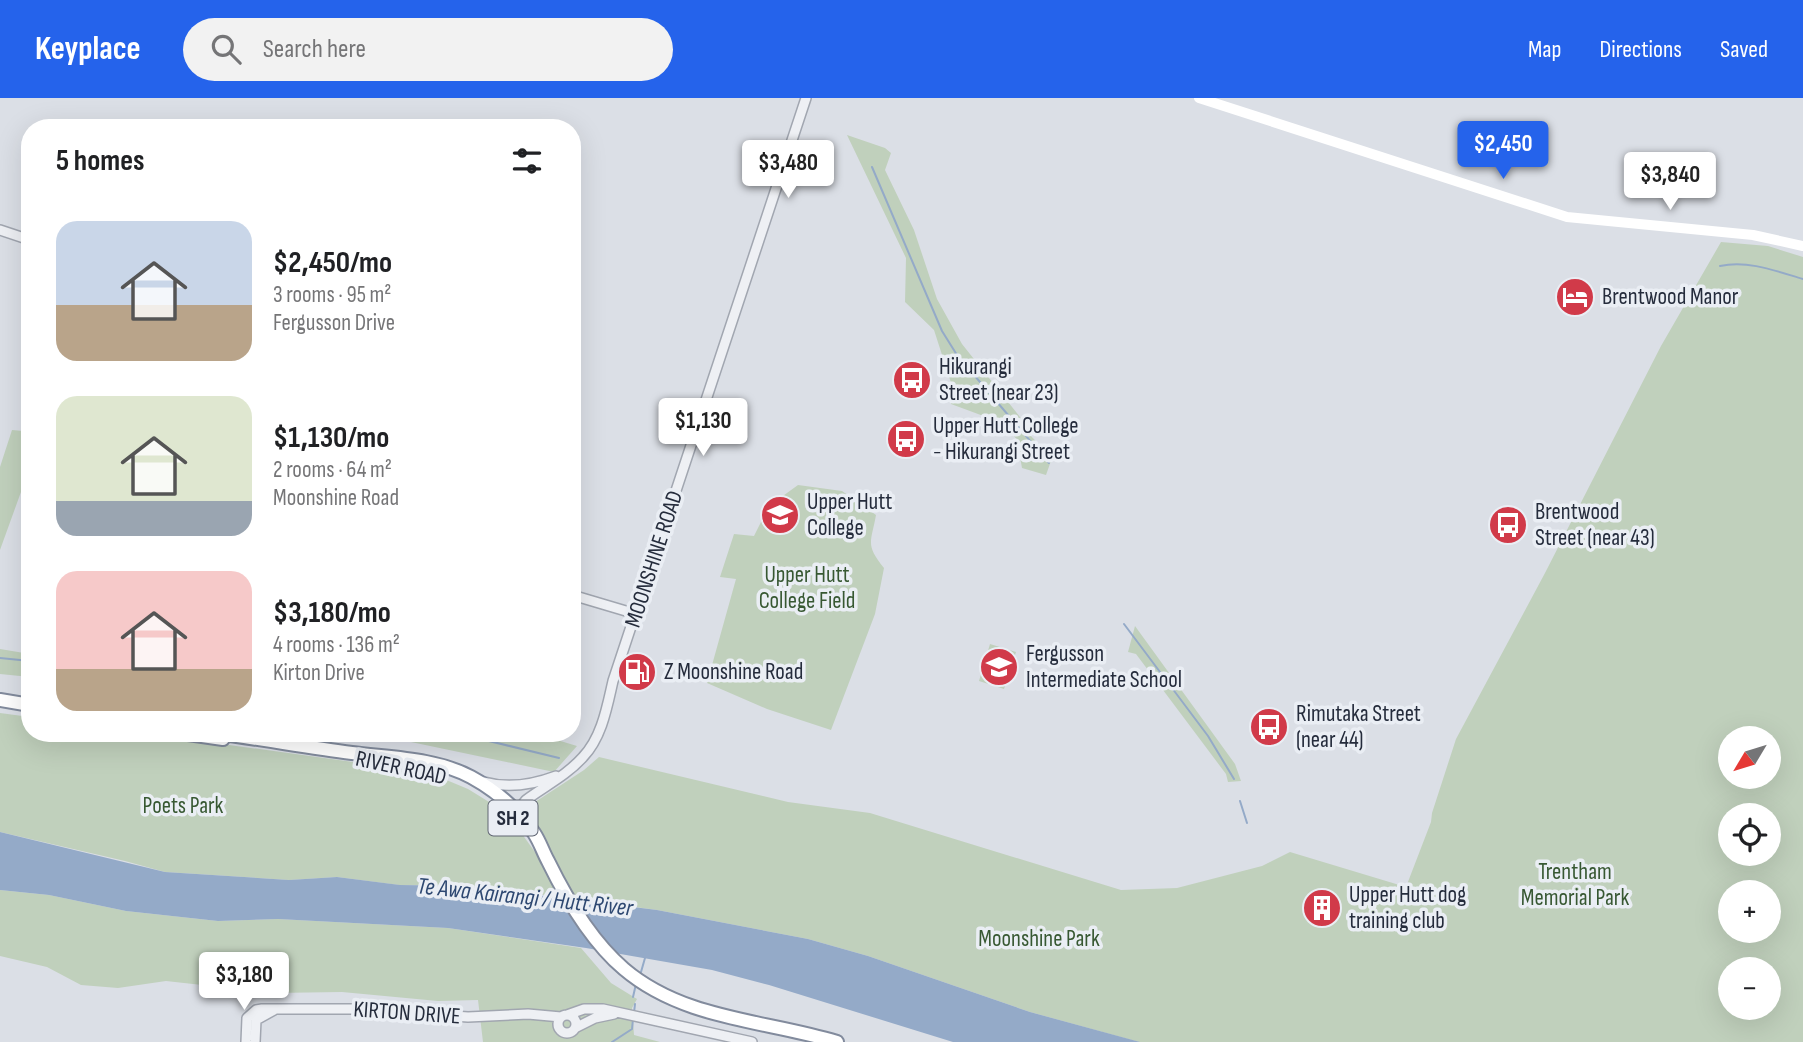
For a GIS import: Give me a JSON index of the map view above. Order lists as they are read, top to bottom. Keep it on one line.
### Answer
{"streets":{"highway":["RIVER ROAD","SH 2"],"street":["MOONSHINE ROAD","KIRTON DRIVE"]},"crossings":[["MOONSHINE ROAD","RIVER ROAD"]],"water":["Te Awa Kairangi / Hutt River"],"parks":["Upper Hutt College Field","Poets Park","Trentham Memorial Park","Moonshine Park"],"places":{"hotel":["Brentwood Manor"],"bus stop":["Hikurangi Street (near 23)","Upper Hutt College - Hikurangi Street","Brentwood Street (near 43)","Rimutaka Street (near 44)"],"school or university":["Upper Hutt College","Fergusson Intermediate School"],"fuel station":["Z Moonshine Road"],"building":["Upper Hutt dog training club"]},"north":"bottom left","page":{"header":"Keyplace","search":"Search here","nav":["Map","Directions","Saved"],"heading":"5 homes","price":["$2,450","$3,480","$3,840","$1,130","$3,180"],"list":[{"name":"$2,450/mo","note":"3 rooms · 95 m² · Fergusson Drive"},{"name":"$1,130/mo","note":"2 rooms · 64 m² · Moonshine Road"},{"name":"$3,180/mo","note":"4 rooms · 136 m² · Kirton Drive"}],"map_buttons":["+","−"]}}
